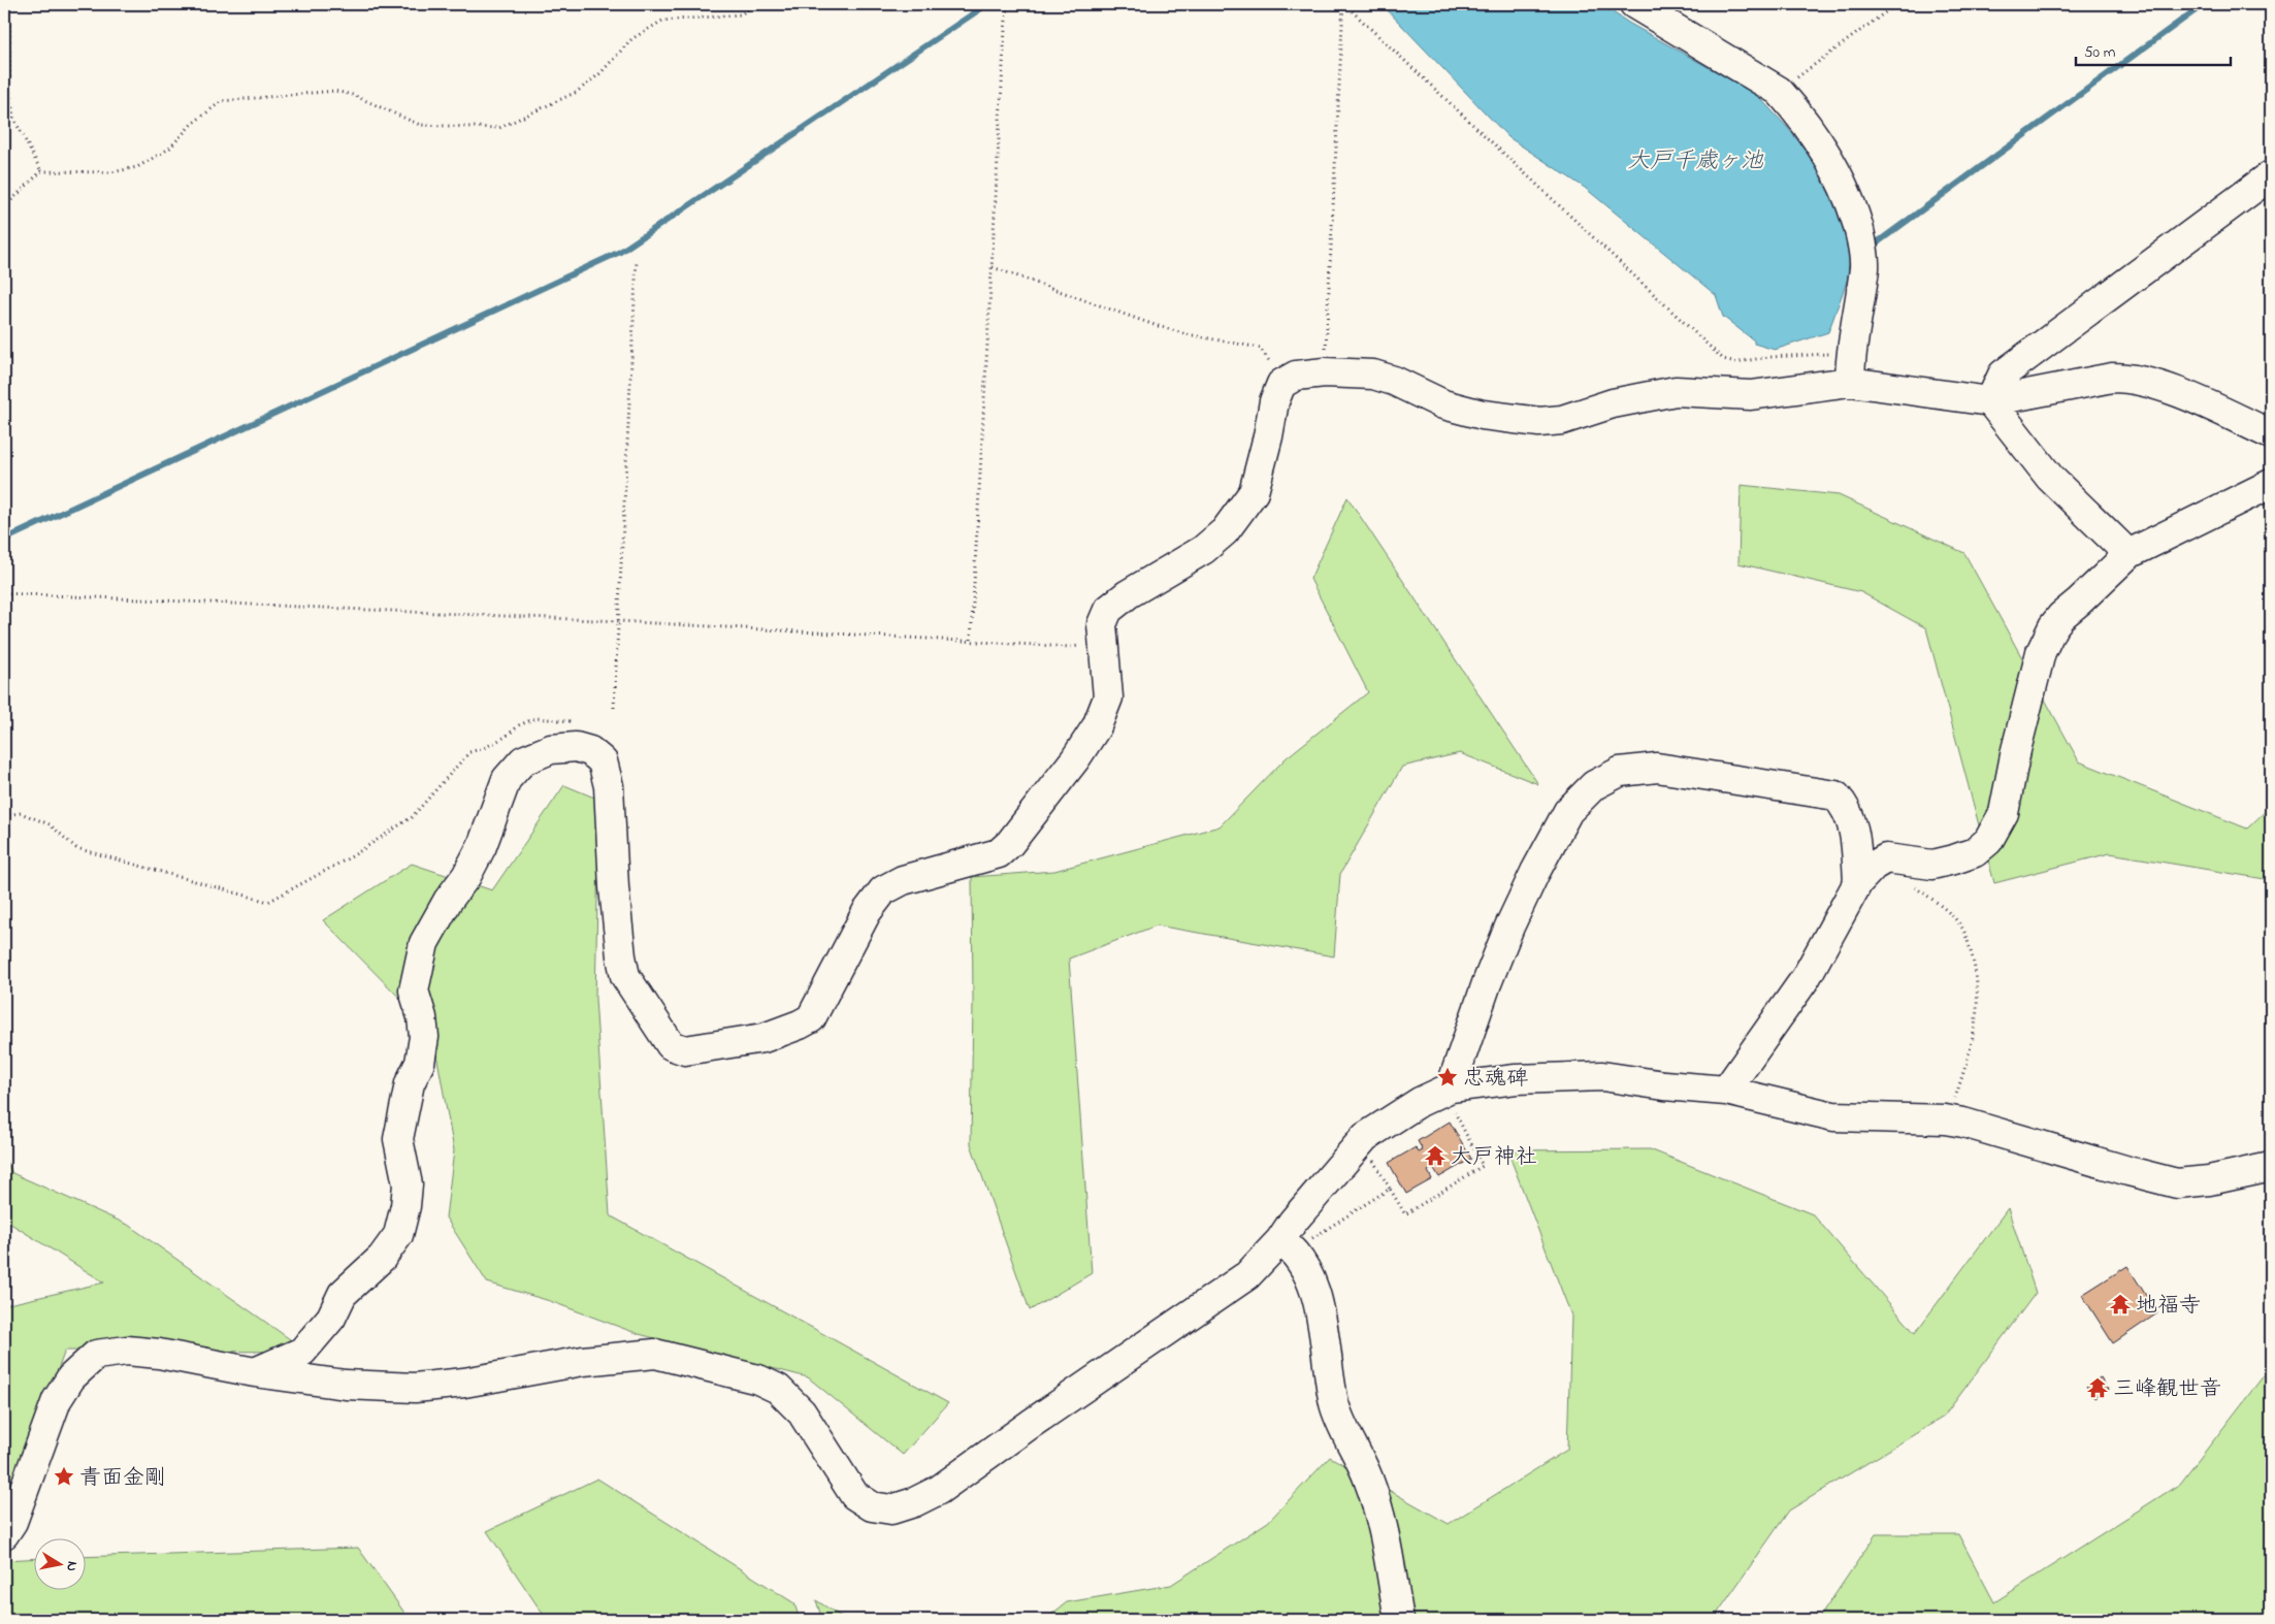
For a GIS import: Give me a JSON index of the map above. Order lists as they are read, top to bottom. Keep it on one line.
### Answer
{"water":["大戸千歳ヶ池"],"places":{"place":["忠魂碑","青面金剛"],"temple":["大戸神社","地福寺","三峰観世音"]},"scale_bar":"50 m","north":"right"}
